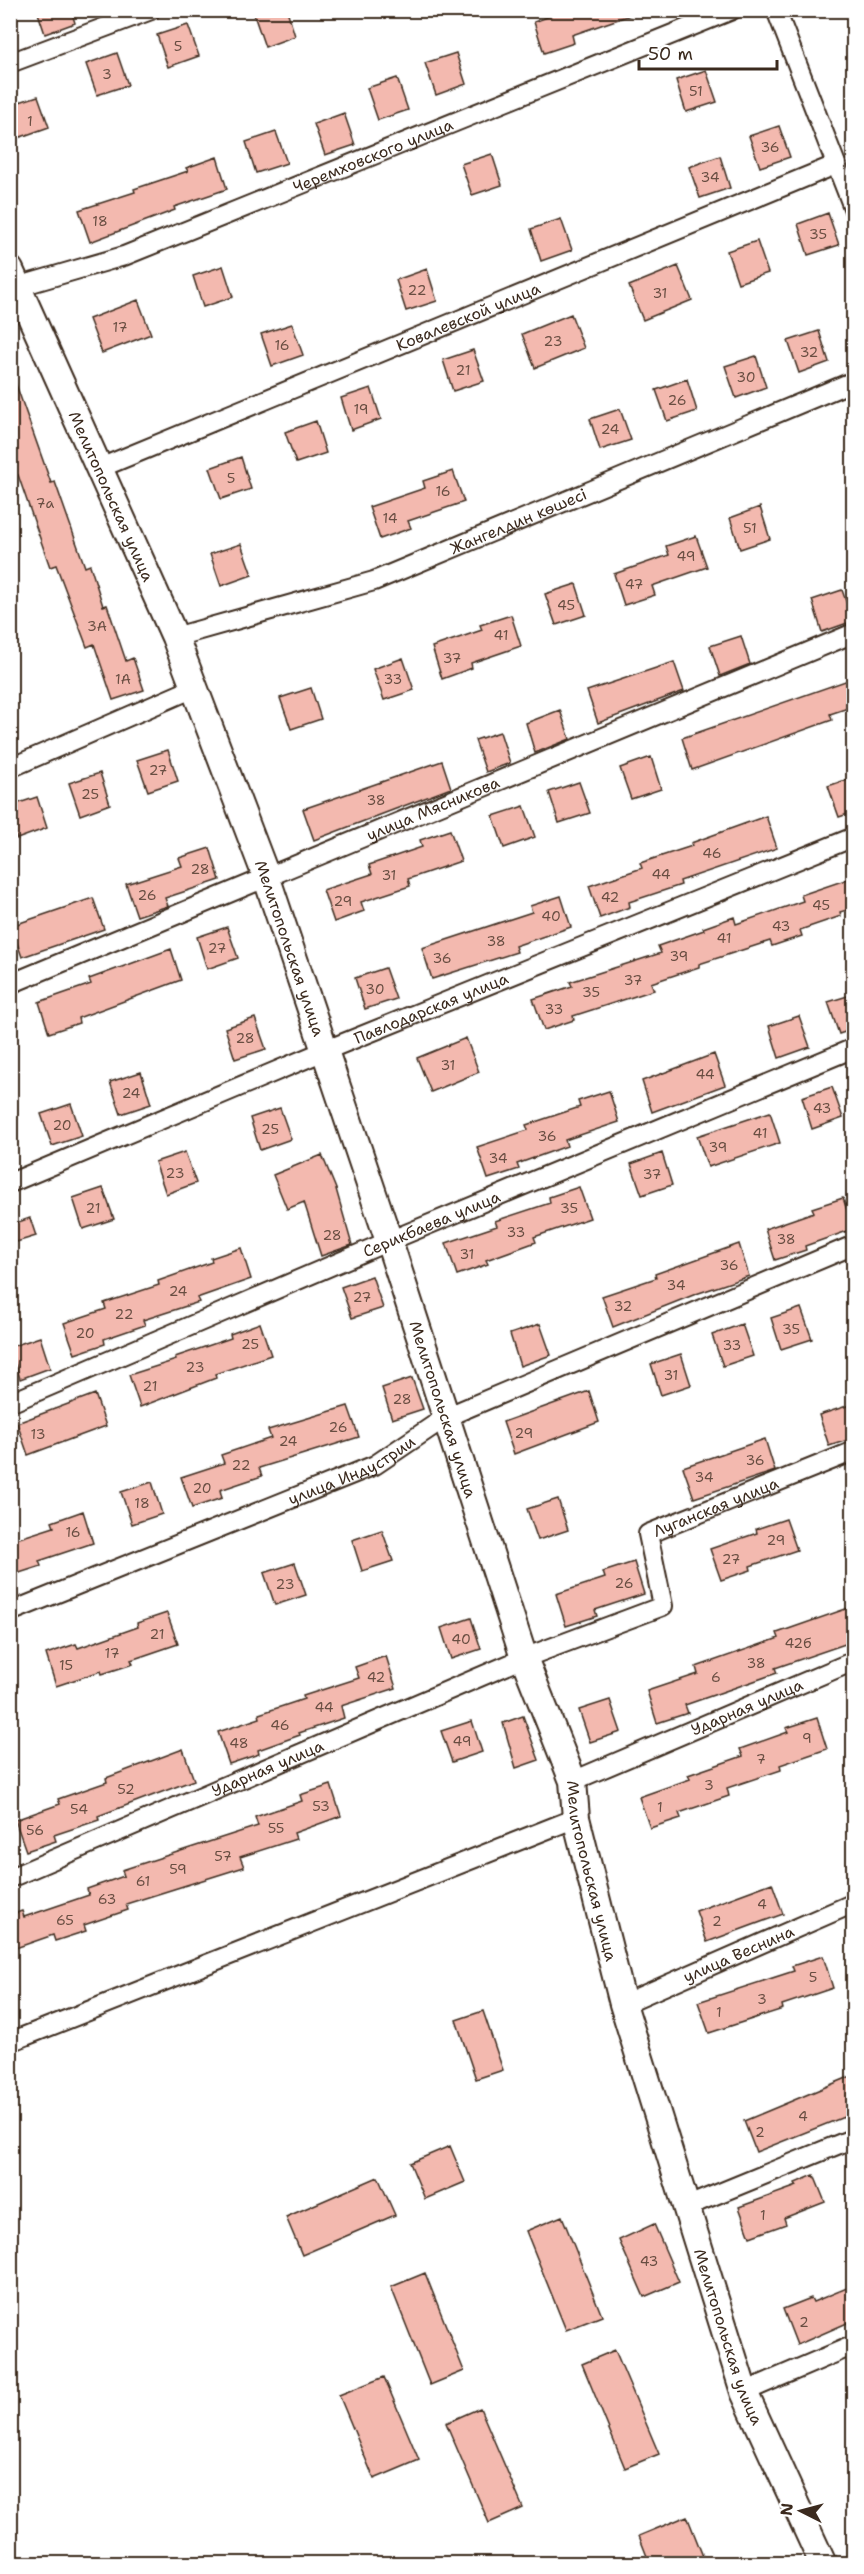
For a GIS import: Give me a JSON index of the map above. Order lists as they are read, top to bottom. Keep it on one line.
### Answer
{"streets":{"street":["Черемховского улица","Ковалевской улица","Мелитопольская улица","Жангелдин көшесі","улица Мясникова","Павлодарская улица","Серикбаева улица","улица Индустрии","Луганская улица","Ударная улица","улица Веснина"]},"crossings":[["Черемховского улица","Мелитопольская улица"],["Ковалевской улица","Мелитопольская улица"],["Мелитопольская улица","Жангелдин көшесі"],["Мелитопольская улица","улица Мясникова"],["Мелитопольская улица","Павлодарская улица"],["Мелитопольская улица","Серикбаева улица"],["Мелитопольская улица","улица Индустрии"],["Мелитопольская улица","Луганская улица"],["Мелитопольская улица","Ударная улица"],["Мелитопольская улица","улица Веснина"],["Луганская улица","Ударная улица"]],"house_numbers":["5","3","51","1","36","34","18","35","22","31","17","23","16","32","21","30","26","19","24","5","16","7а","14","51","49","47","45","3А","41","37","1А","33","27","25","38","46","28","44","31","26","42","29","45","40","43","41","38","27","39","36","37","30","35","33","28","31","44","24","43","20","25","41","36","39","34","23","37","21","35","33","28","38","31","36","34","24","27","32","22","35","20","25","33","23","31","21","28","26","29","13","24","36","22","34","20","18","16","29","27","26","23","21","40","42б","17","38","15","42","6","44","46","9","49","48","7","3","52","53","1","54","55","56","57","59","61","63","4","65","2","5","3","1","4","2","1","43","2"],"scale_bar":"50 m","north":"left"}
